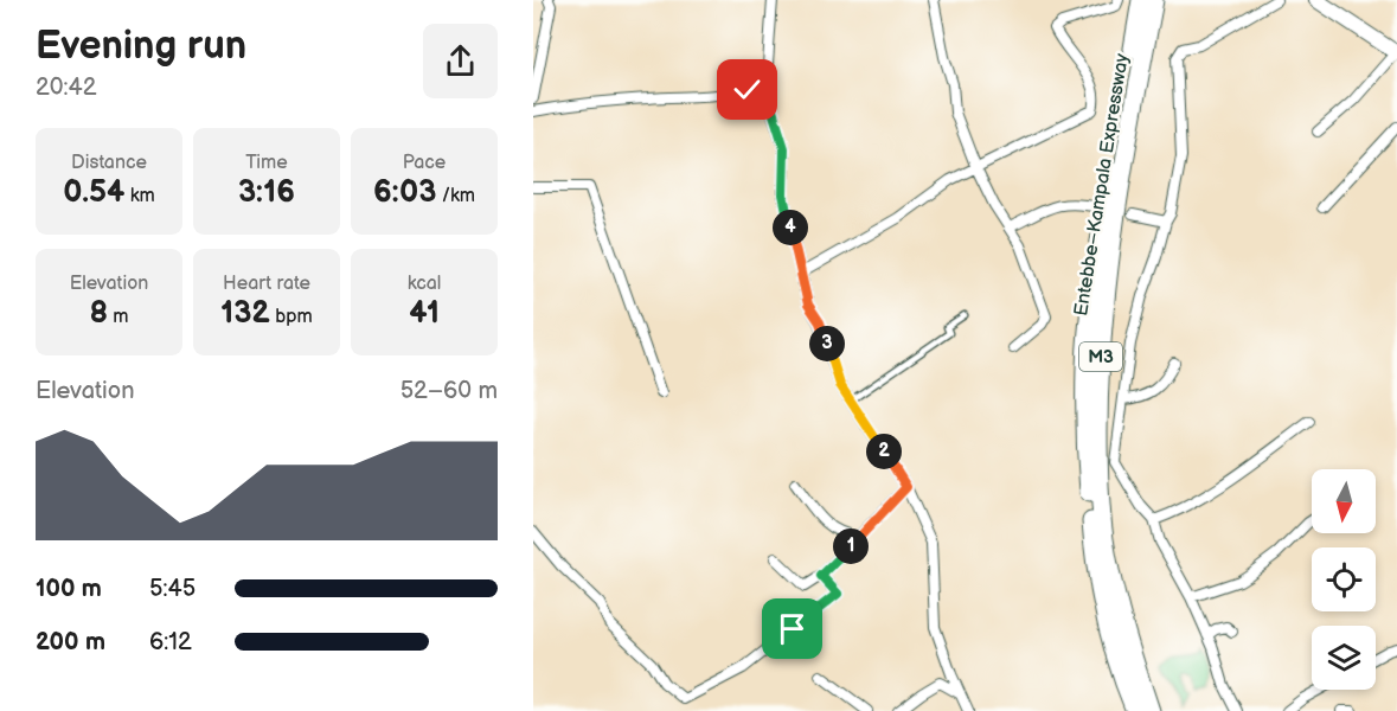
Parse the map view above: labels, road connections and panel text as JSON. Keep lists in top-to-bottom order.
{
  "streets": {
    "highway": ["Entebbe–Kampala Expressway", "M3"]
  },
  "north": "bottom",
  "page": {
    "heading": ["Evening run", "20:42"],
    "stats": [
      ["Distance", "0.54 km"],
      ["Time", "3:16"],
      ["Pace", "6:03 /km"],
      ["Elevation", "8 m"],
      ["Heart rate", "132 bpm"],
      ["kcal", "41"]
    ],
    "pins": [
      "4",
      "3",
      "2",
      "1"
    ],
    "chart": ["Elevation", "52–60 m"],
    "list": [
      {
        "name": "100 m",
        "note": "5:45"
      },
      {
        "name": "200 m",
        "note": "6:12"
      }
    ]
  }
}
